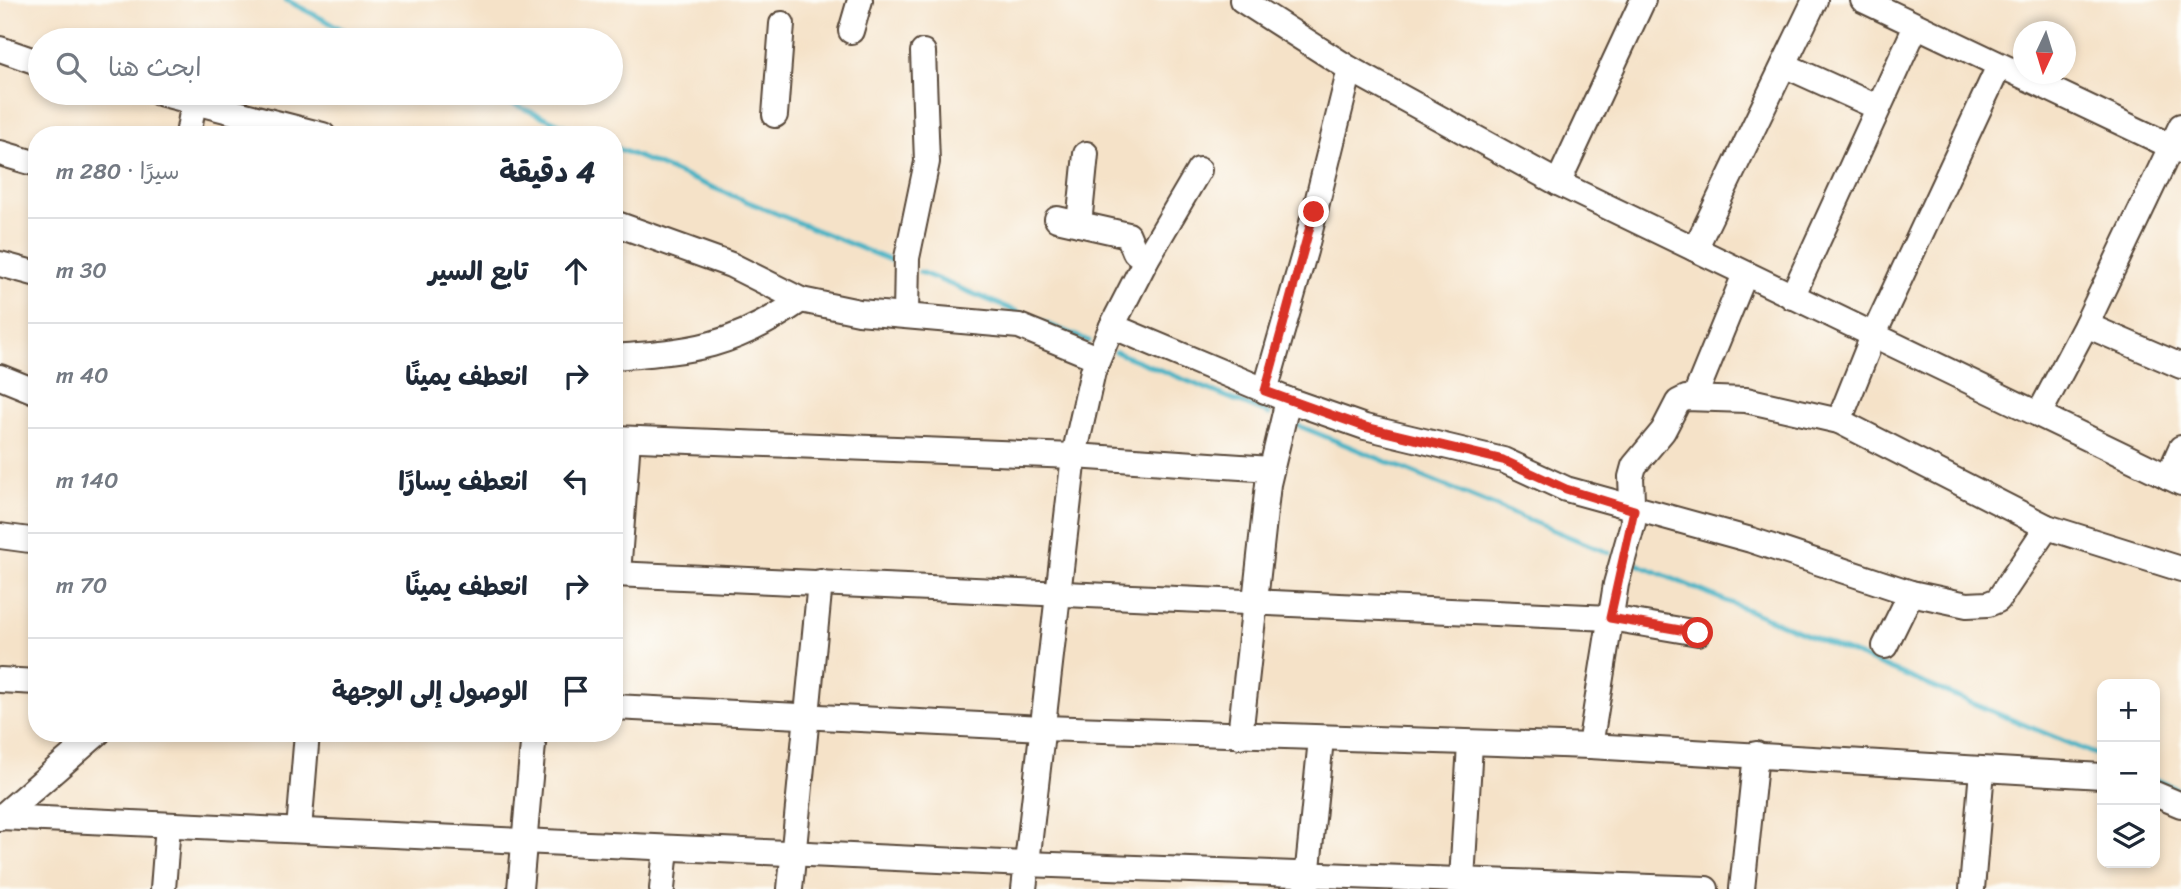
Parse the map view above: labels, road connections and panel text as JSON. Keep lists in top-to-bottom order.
{
  "north": "bottom",
  "page": {
    "search": "ابحث هنا",
    "heading": ["4 دقيقة", "سيرًا · 280 m"],
    "list": [
      ["تابع السير", "30 m"],
      ["انعطف يمينًا", "40 m"],
      ["انعطف يسارًا", "140 m"],
      ["انعطف يمينًا", "70 m"],
      "الوصول إلى الوجهة"
    ],
    "map_buttons": ["+", "−"]
  }
}
